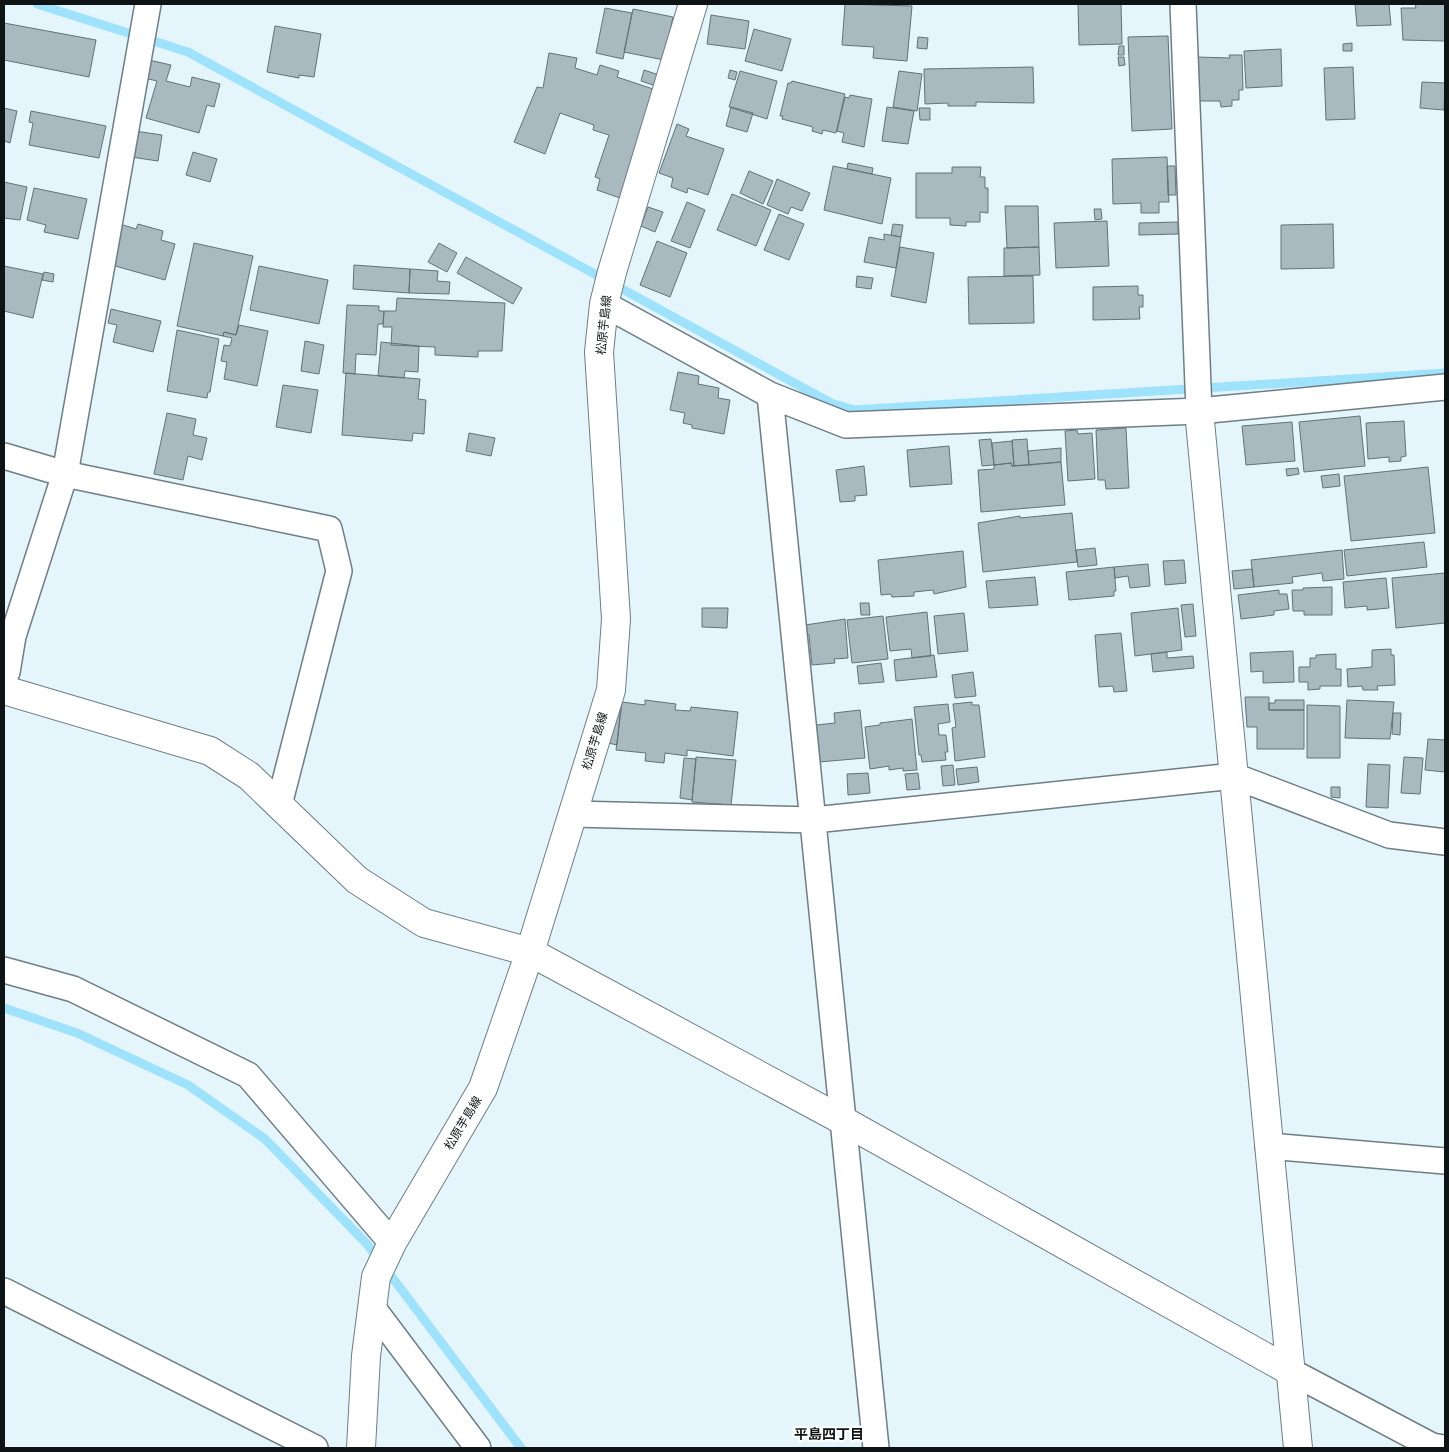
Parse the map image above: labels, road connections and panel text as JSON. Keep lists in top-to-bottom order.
{
  "streets": {
    "street": ["松原芋島線"]
  },
  "districts": ["平島四丁目"]
}
